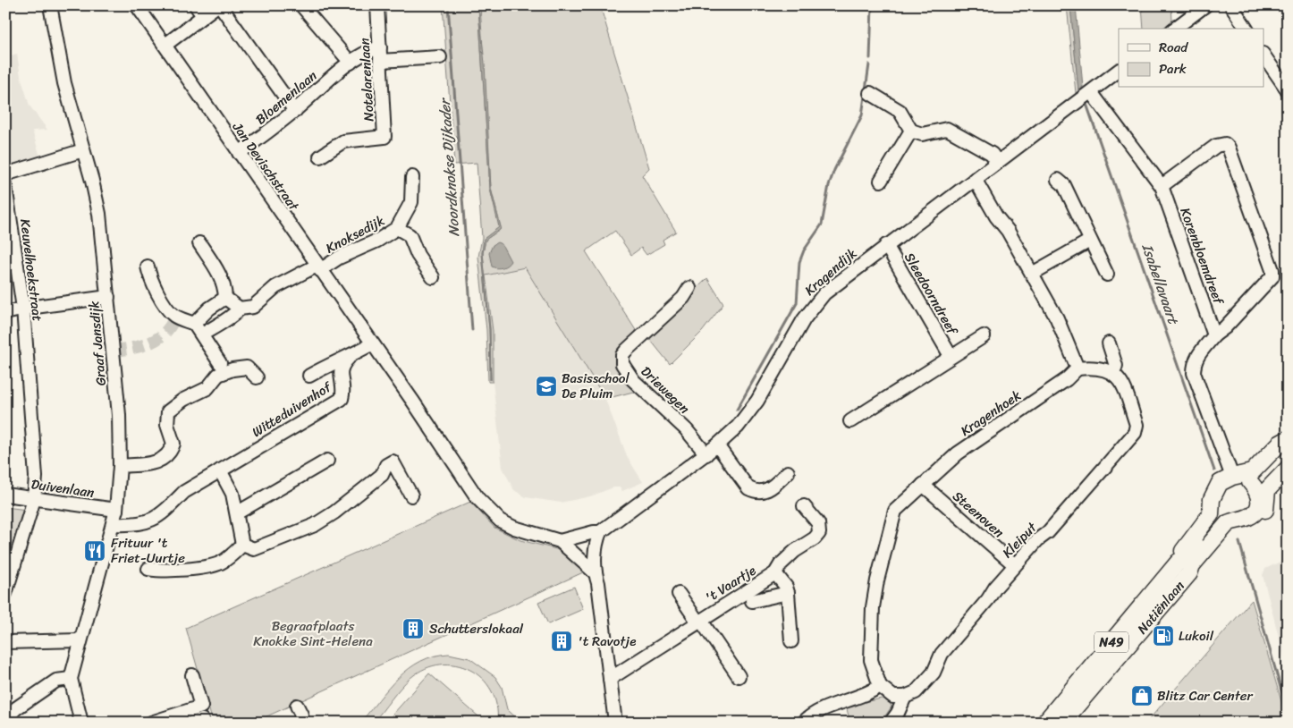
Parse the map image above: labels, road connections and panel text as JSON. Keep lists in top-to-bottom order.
{
  "streets": {
    "main road": ["Natiënlaan", "N49"],
    "street": [
      "Notelarenlaan",
      "Bloemenlaan",
      "Jan Devischstraat",
      "Knoksedijk",
      "Korenbloemdreef",
      "Keuvelhoekstraat",
      "Kragendijk",
      "Sleedoorndreef",
      "Graaf Jansdijk",
      "Driewegen",
      "Witteduivenhof",
      "Kragenhoek",
      "Duivenlaan",
      "Steenoven",
      "Kleiput",
      "'t Vaartje"
    ]
  },
  "crossings": [
    ["Notelarenlaan", "Bloemenlaan"],
    ["Bloemenlaan", "Jan Devischstraat"],
    ["Jan Devischstraat", "Knoksedijk"],
    ["Jan Devischstraat", "Kragendijk"],
    ["Korenbloemdreef", "Kragendijk"],
    ["Korenbloemdreef", "Natiënlaan"],
    ["Keuvelhoekstraat", "Duivenlaan"],
    ["Kragendijk", "Sleedoorndreef"],
    ["Kragendijk", "Driewegen"],
    ["Graaf Jansdijk", "Witteduivenhof"],
    ["Graaf Jansdijk", "Duivenlaan"],
    ["Kragenhoek", "Steenoven"],
    ["Steenoven", "Kleiput"]
  ],
  "water": ["Noordknokse Dijkader", "Isabellavaart"],
  "parks": ["Begraafplaats Knokke Sint-Helena"],
  "places": {
    "school or university": ["Basisschool De Pluim"],
    "restaurant": ["Frituur 't Friet-Uurtje"],
    "building": ["Schutterslokaal", "'t Ravotje"],
    "fuel station": ["Lukoil"],
    "shop": ["Blitz Car Center"]
  },
  "legend": ["Road", "Park"]
}
